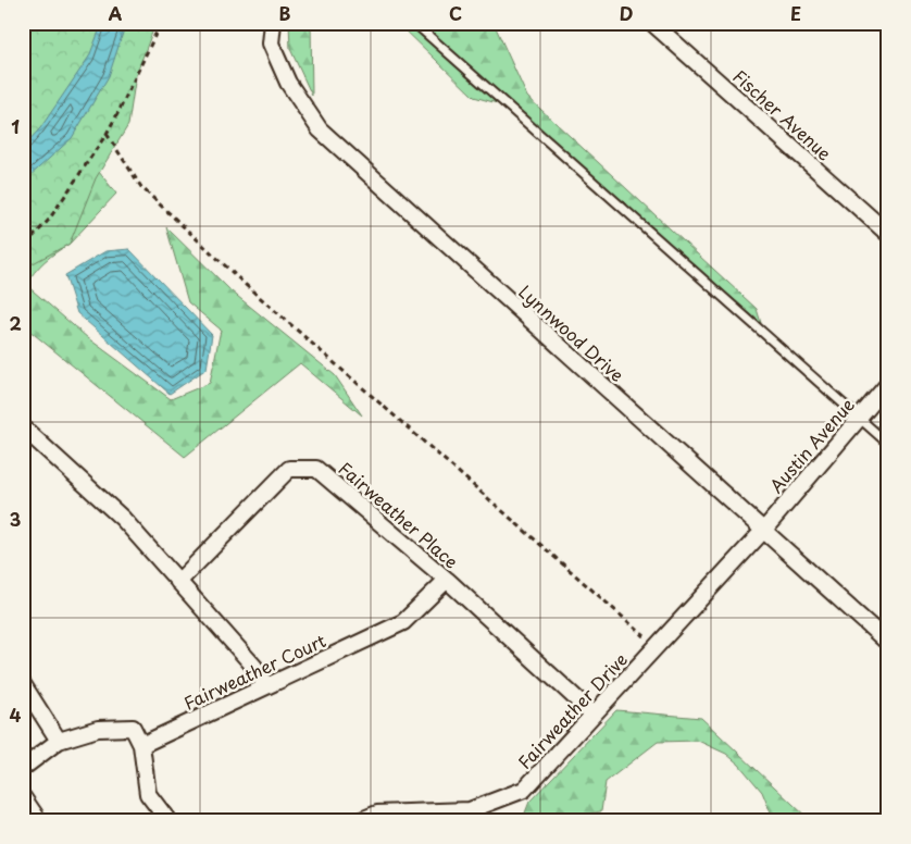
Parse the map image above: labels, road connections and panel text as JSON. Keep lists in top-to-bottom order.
{
  "streets": {
    "street": [
      "Fischer Avenue",
      "Lynnwood Drive",
      "Austin Avenue",
      "Fairweather Place",
      "Fairweather Court",
      "Fairweather Drive"
    ]
  },
  "crossings": [
    ["Lynnwood Drive", "Austin Avenue"],
    ["Lynnwood Drive", "Fairweather Drive"],
    ["Austin Avenue", "Fairweather Drive"],
    ["Fairweather Place", "Fairweather Court"],
    ["Fairweather Place", "Fairweather Drive"]
  ],
  "grid": {
    "columns": [
      "A",
      "B",
      "C",
      "D",
      "E"
    ],
    "rows": [
      "1",
      "2",
      "3",
      "4"
    ]
  }
}
